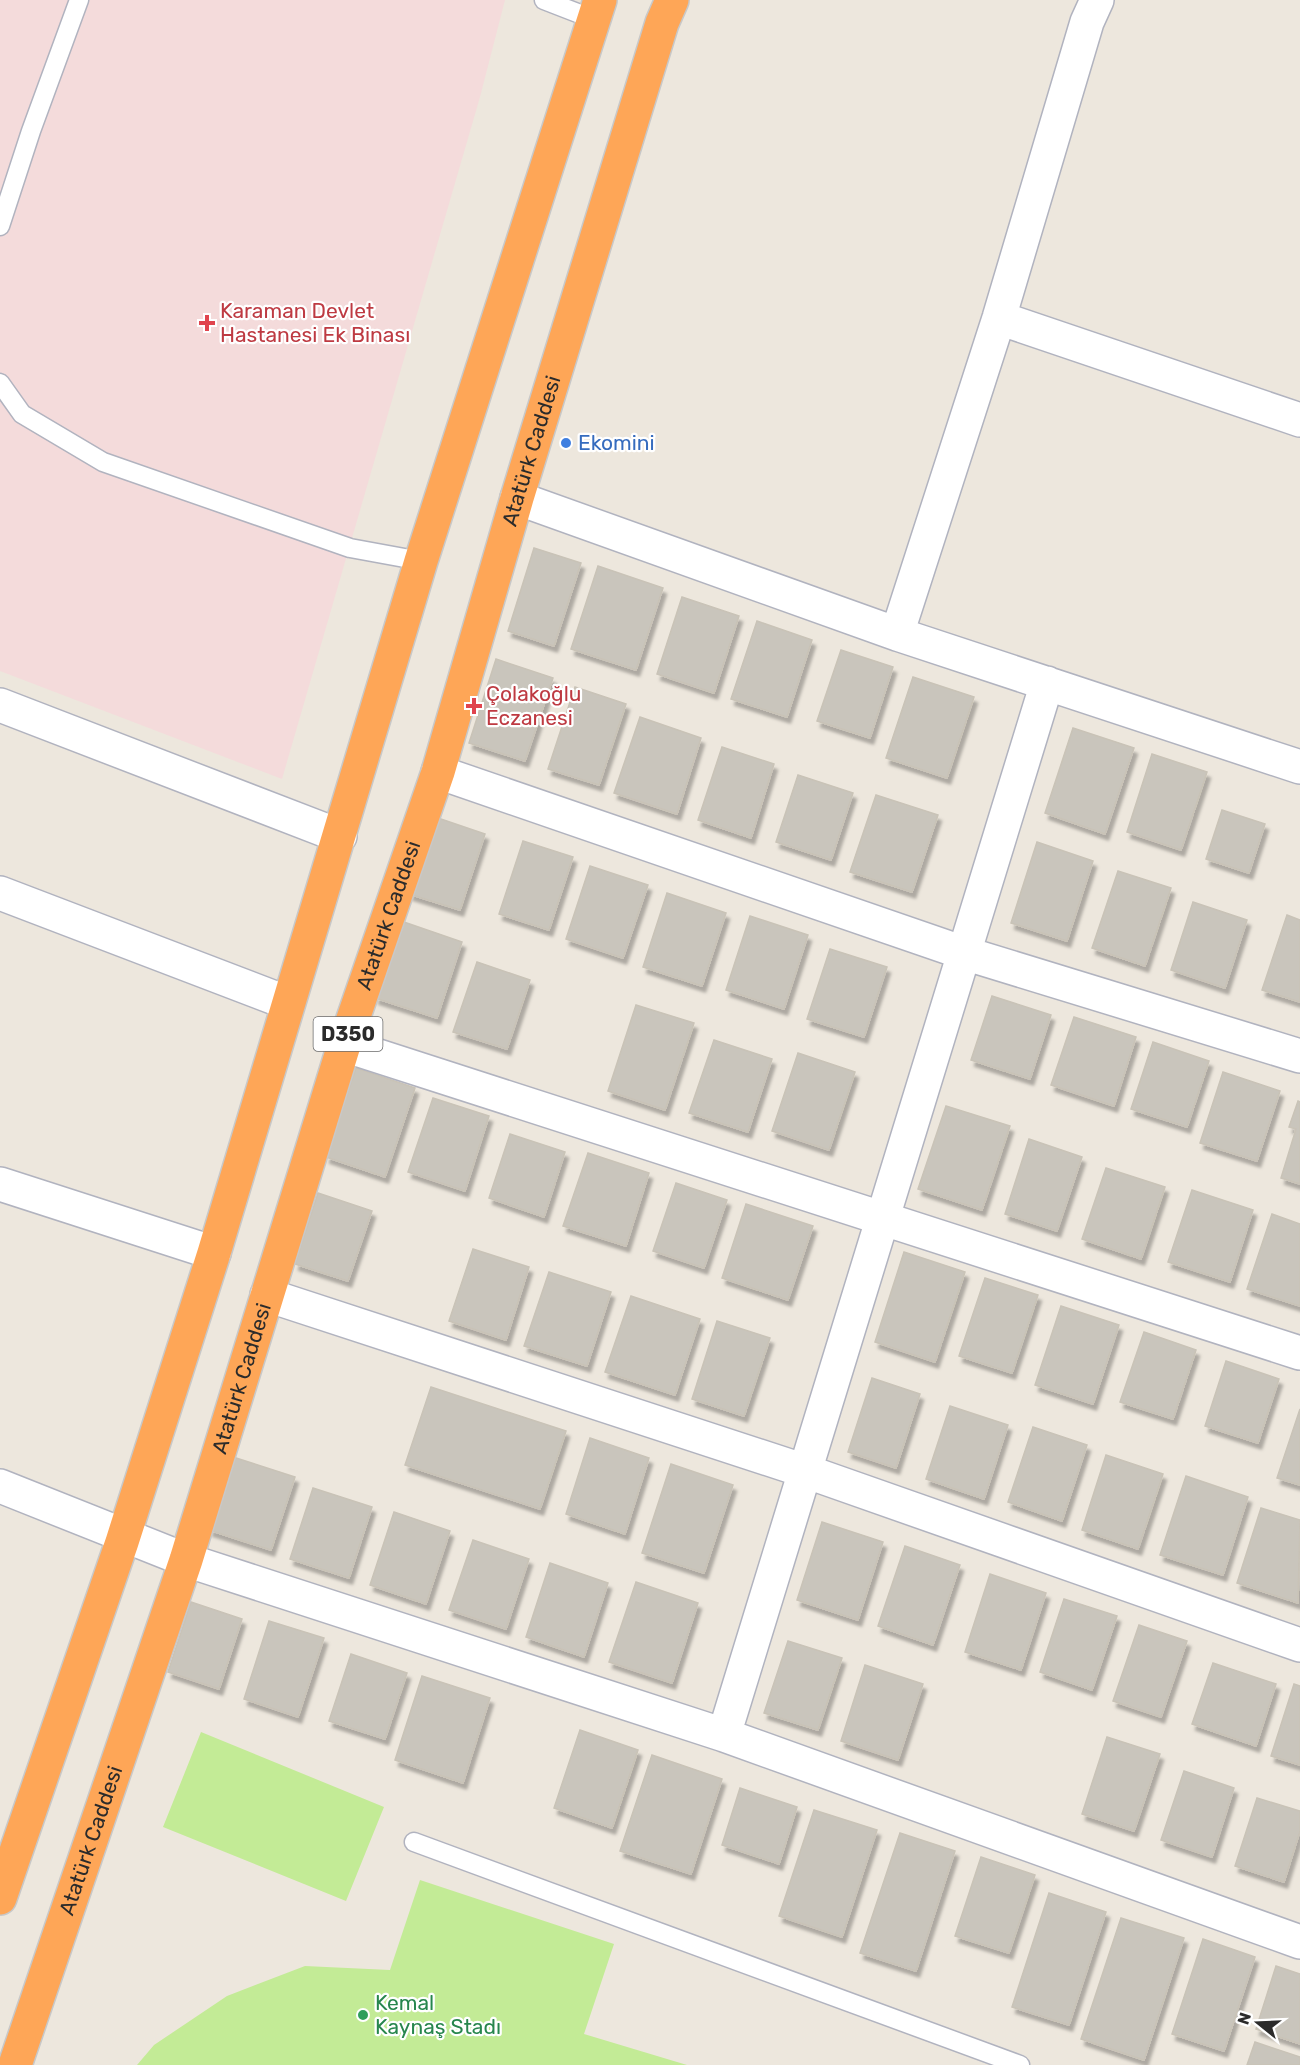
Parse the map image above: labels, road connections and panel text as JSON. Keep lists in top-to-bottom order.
{
  "streets": {
    "highway": ["Atatürk Caddesi", "D350"]
  },
  "places": {
    "health": ["Karaman Devlet Hastanesi Ek Binası", "Çolakoğlu Eczanesi"],
    "other": ["Ekomini", "Kemal Kaynaş Stadı"]
  },
  "north": "left"
}
